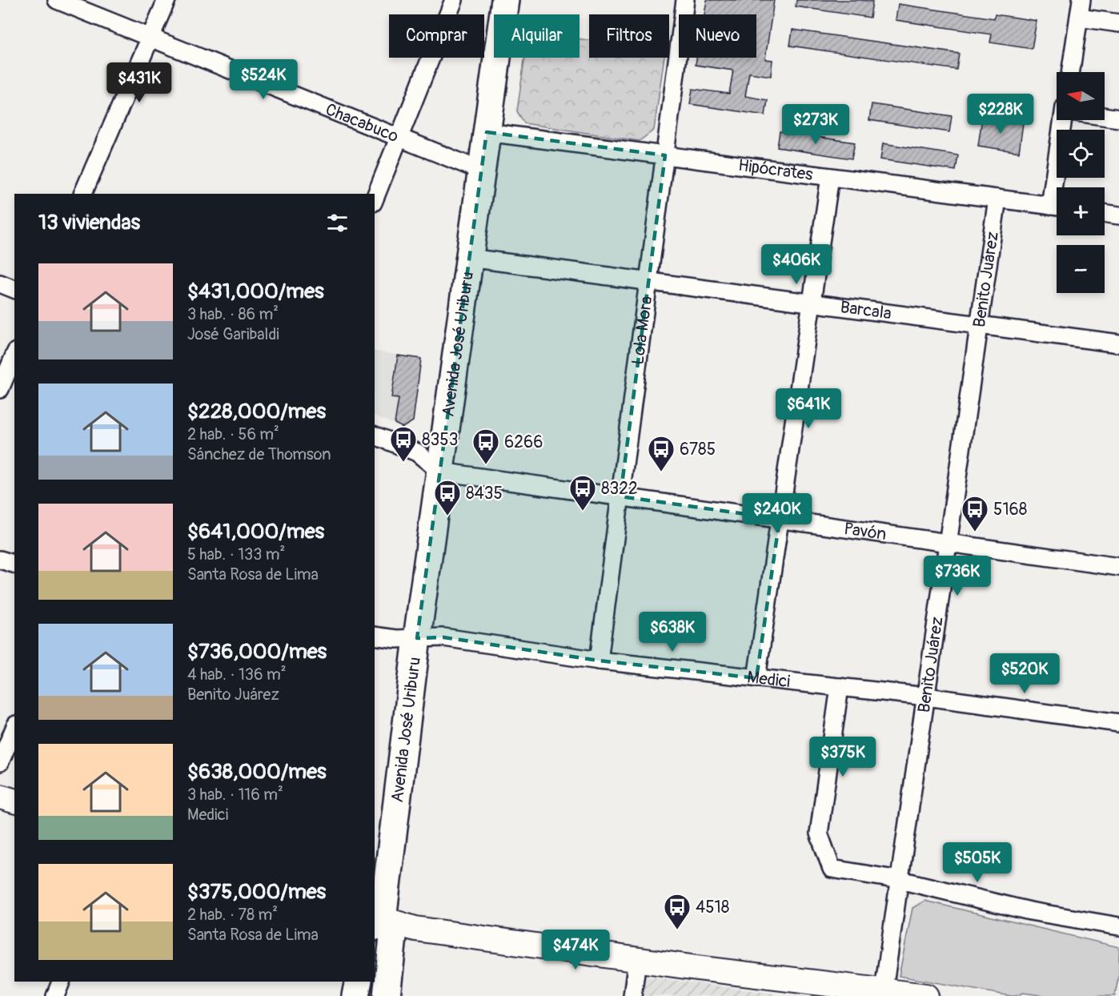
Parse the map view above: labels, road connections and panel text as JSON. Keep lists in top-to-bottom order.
{
  "streets": {
    "main road": ["Avenida José Uriburu"],
    "street": [
      "Chacabuco",
      "Hipócrates",
      "Benito Juárez",
      "Barcala",
      "Lola Mora",
      "Pavón",
      "Medici"
    ]
  },
  "crossings": [
    ["Chacabuco", "Avenida José Uriburu"],
    ["Hipócrates", "Benito Juárez"],
    ["Hipócrates", "Lola Mora"],
    ["Hipócrates", "Avenida José Uriburu"],
    ["Benito Juárez", "Barcala"],
    ["Benito Juárez", "Pavón"],
    ["Benito Juárez", "Medici"],
    ["Barcala", "Lola Mora"],
    ["Barcala", "Avenida José Uriburu"],
    ["Lola Mora", "Pavón"],
    ["Lola Mora", "Medici"],
    ["Avenida José Uriburu", "Pavón"],
    ["Avenida José Uriburu", "Medici"]
  ],
  "places": {
    "bus stop": [
      "8353",
      "6266",
      "6785",
      "8322",
      "8435",
      "5168",
      "4518"
    ]
  },
  "north": "left",
  "page": {
    "chip": [
      "Comprar",
      "Alquilar",
      "Filtros",
      "Nuevo"
    ],
    "price": [
      "$524K",
      "$431K",
      "$228K",
      "$273K",
      "$406K",
      "$641K",
      "$240K",
      "$736K",
      "$638K",
      "$520K",
      "$375K",
      "$505K",
      "$474K"
    ],
    "map_buttons": ["+", "−"],
    "heading": "13 viviendas",
    "list": [
      {
        "name": "$431,000/mes",
        "note": "3 hab. · 86 m² · José Garibaldi"
      },
      {
        "name": "$228,000/mes",
        "note": "2 hab. · 56 m² · Sánchez de Thomson"
      },
      {
        "name": "$641,000/mes",
        "note": "5 hab. · 133 m² · Santa Rosa de Lima"
      },
      {
        "name": "$736,000/mes",
        "note": "4 hab. · 136 m² · Benito Juárez"
      },
      {
        "name": "$638,000/mes",
        "note": "3 hab. · 116 m² · Medici"
      },
      {
        "name": "$375,000/mes",
        "note": "2 hab. · 78 m² · Santa Rosa de Lima"
      }
    ]
  }
}
